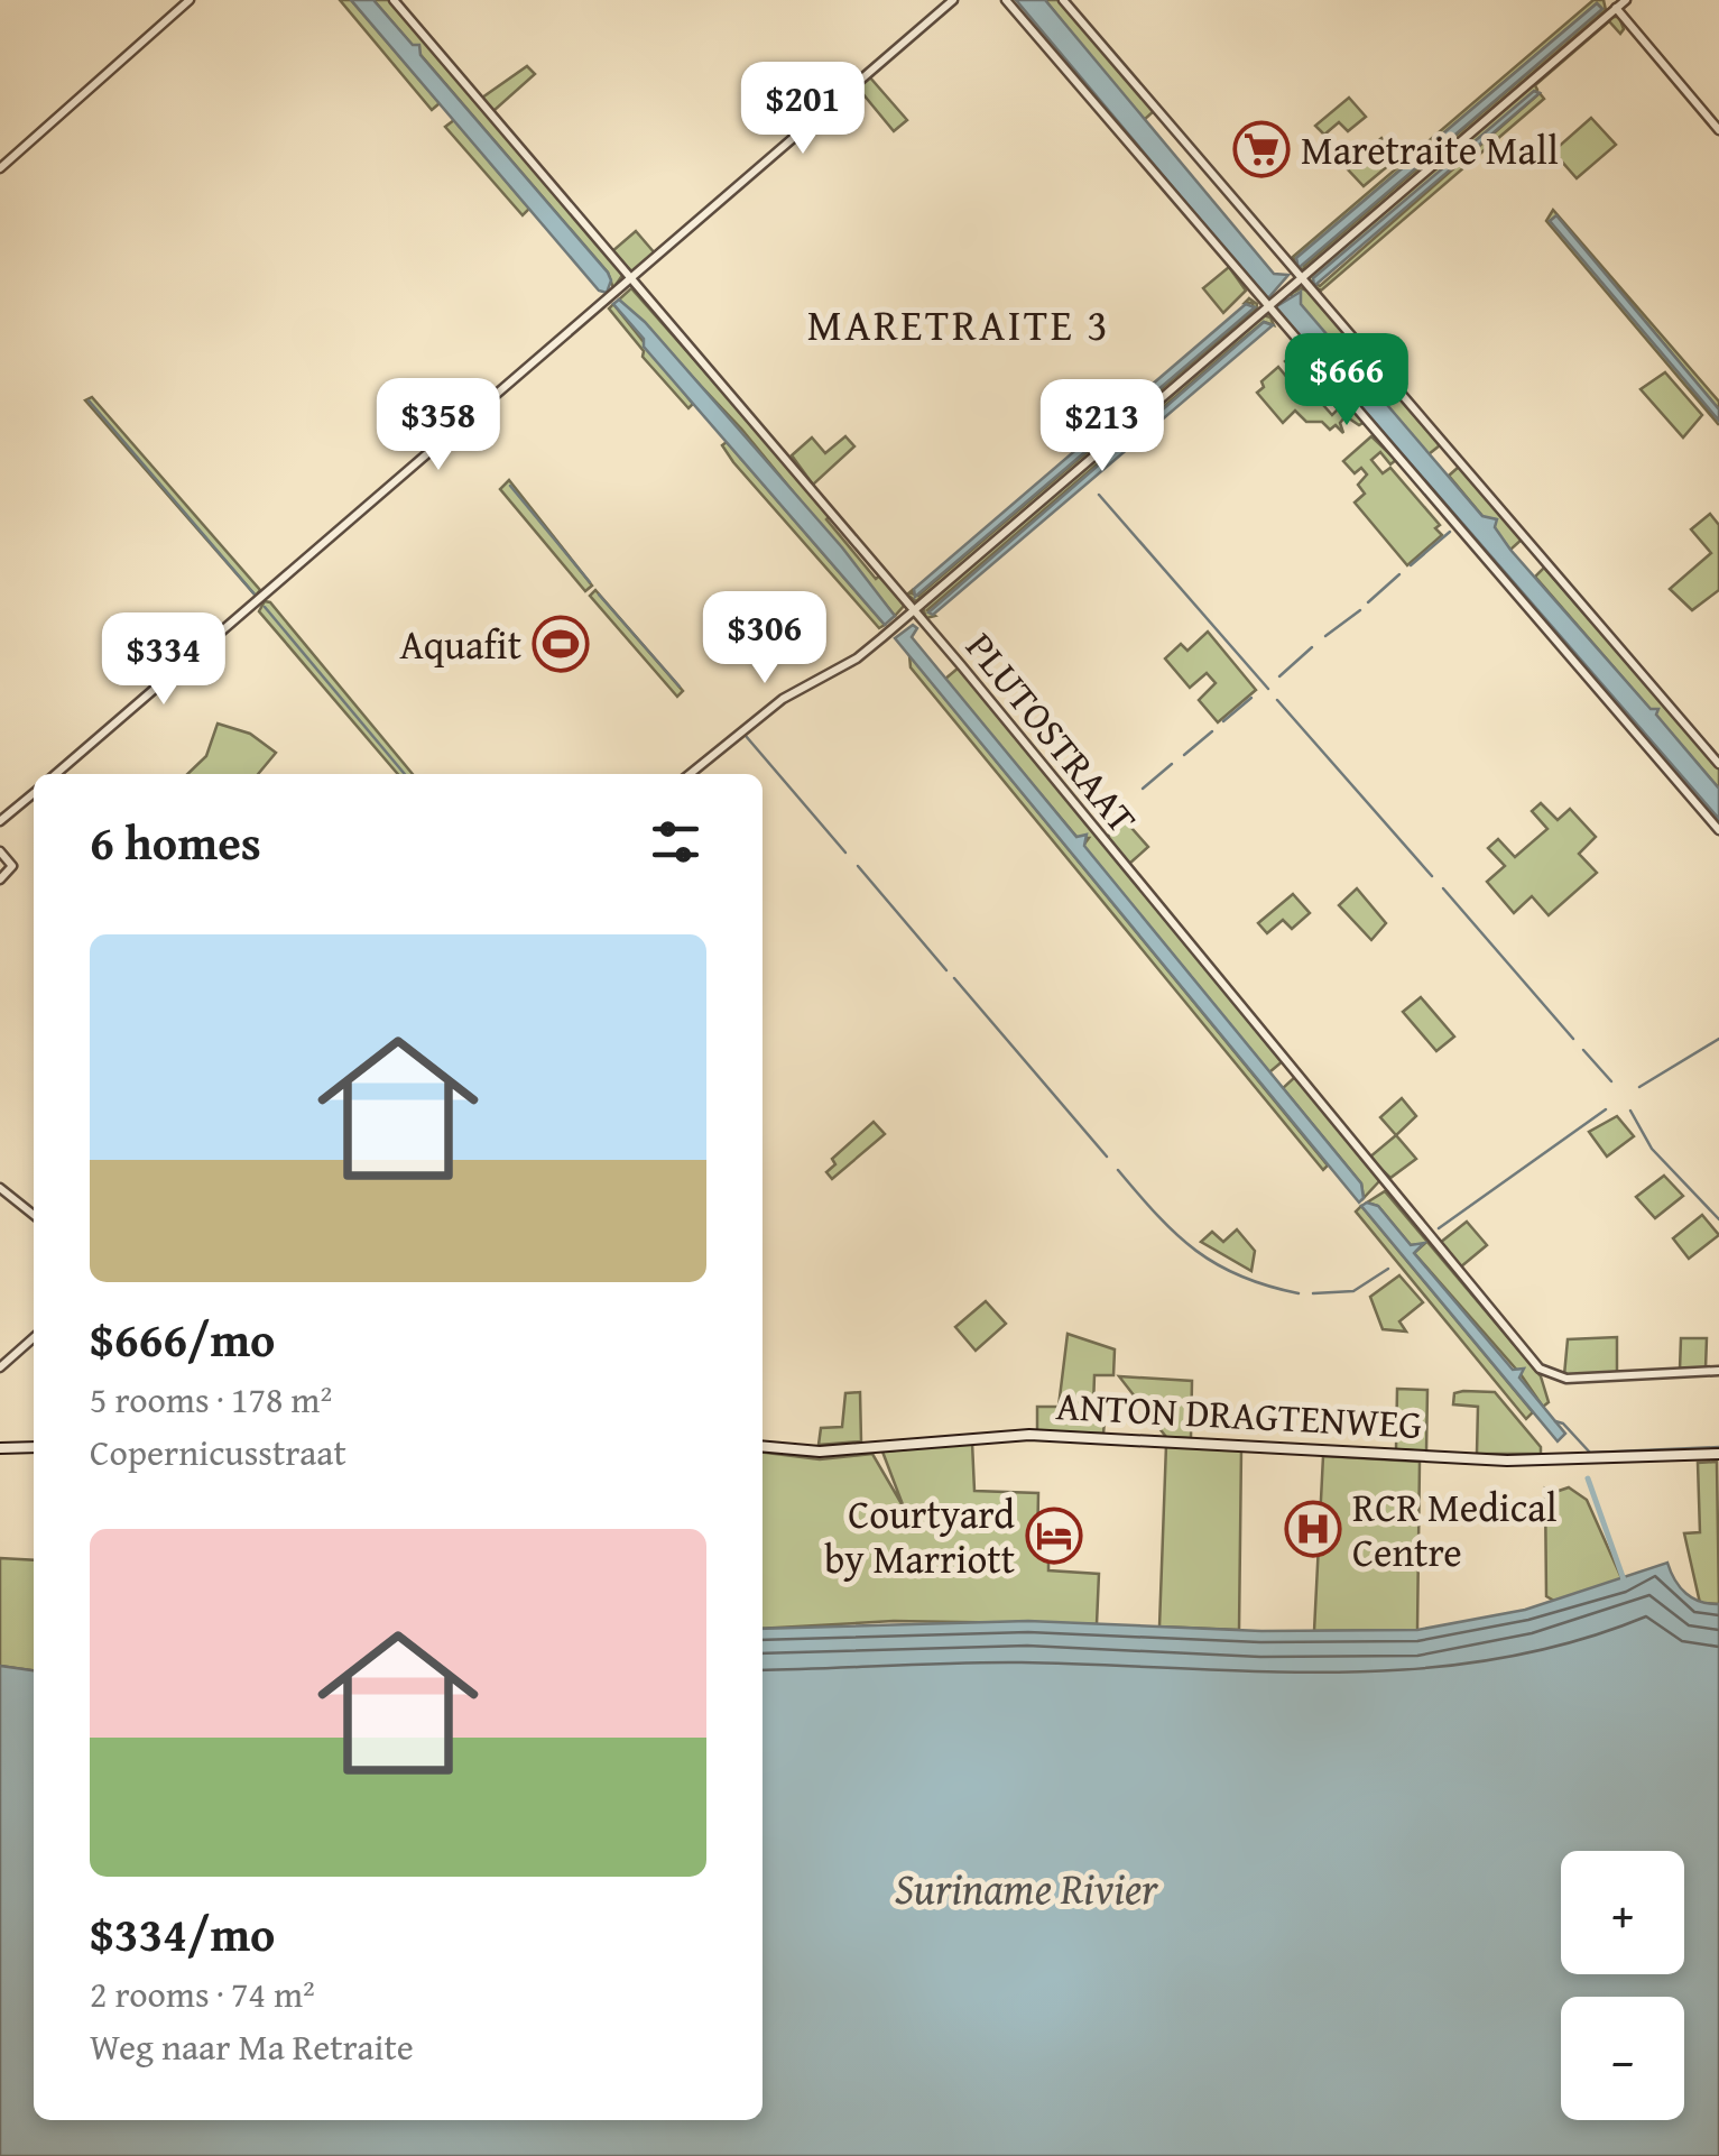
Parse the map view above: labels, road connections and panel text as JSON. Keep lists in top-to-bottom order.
{
  "streets": {
    "main road": ["ANTON DRAGTENWEG"],
    "street": ["PLUTOSTRAAT"]
  },
  "districts": ["MARETRAITE 3"],
  "water": ["Suriname Rivier"],
  "places": {
    "supermarket": ["Maretraite Mall"],
    "sports": ["Aquafit"],
    "hospital": ["RCR Medical Centre"],
    "hotel": ["Courtyard by Marriott"]
  },
  "page": {
    "price": [
      "$201",
      "$666",
      "$358",
      "$213",
      "$306",
      "$334"
    ],
    "heading": "6 homes",
    "list": [
      {
        "name": "$666/mo",
        "note": "5 rooms · 178 m² · Copernicusstraat"
      },
      {
        "name": "$334/mo",
        "note": "2 rooms · 74 m² · Weg naar Ma Retraite"
      }
    ],
    "map_buttons": ["+", "−"]
  }
}
